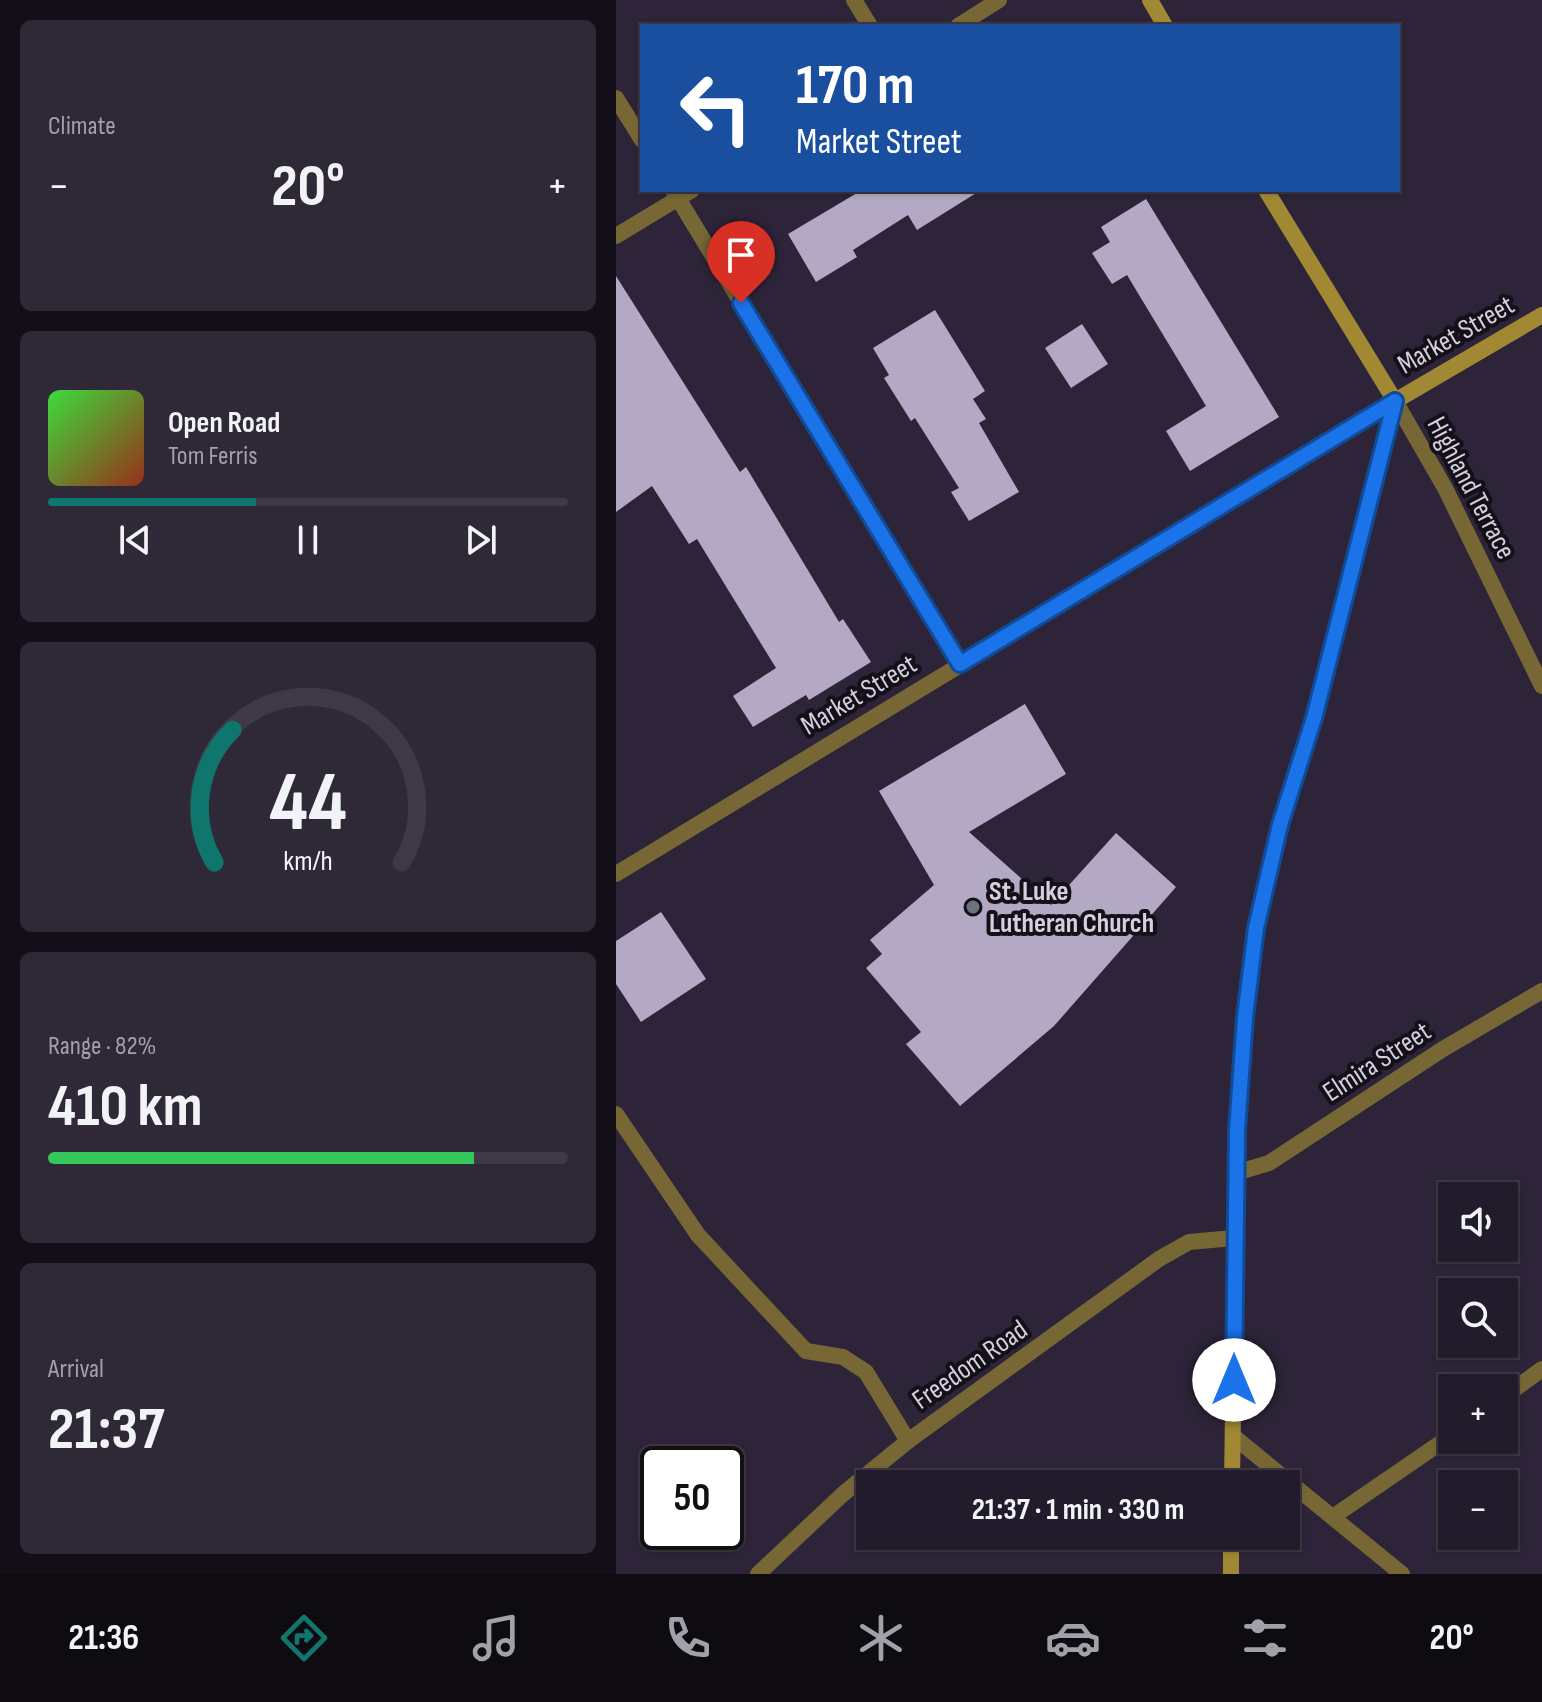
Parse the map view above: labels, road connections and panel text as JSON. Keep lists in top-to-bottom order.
{
  "streets": {
    "main road": ["Market Street"],
    "street": ["Highland Terrace", "Elmira Street", "Freedom Road"]
  },
  "crossings": [
    ["Market Street", "Highland Terrace"]
  ],
  "places": ["St. Luke Lutheran Church"],
  "page": {
    "tile": [
      "Climate",
      ["Range · 82%", "410 km"],
      ["Arrival", "21:37"]
    ],
    "turn": ["170 m", "Market Street"],
    "heat": ["−", "20°", "+"],
    "song": ["Open Road", "Tom Ferris"],
    "map_buttons": ["+", "−"],
    "limit": "50",
    "trip": "21:37 · 1 min · 330 m",
    "tabs": ["21:36", "20°"],
    "gauge": ["44", "km/h"]
  }
}
